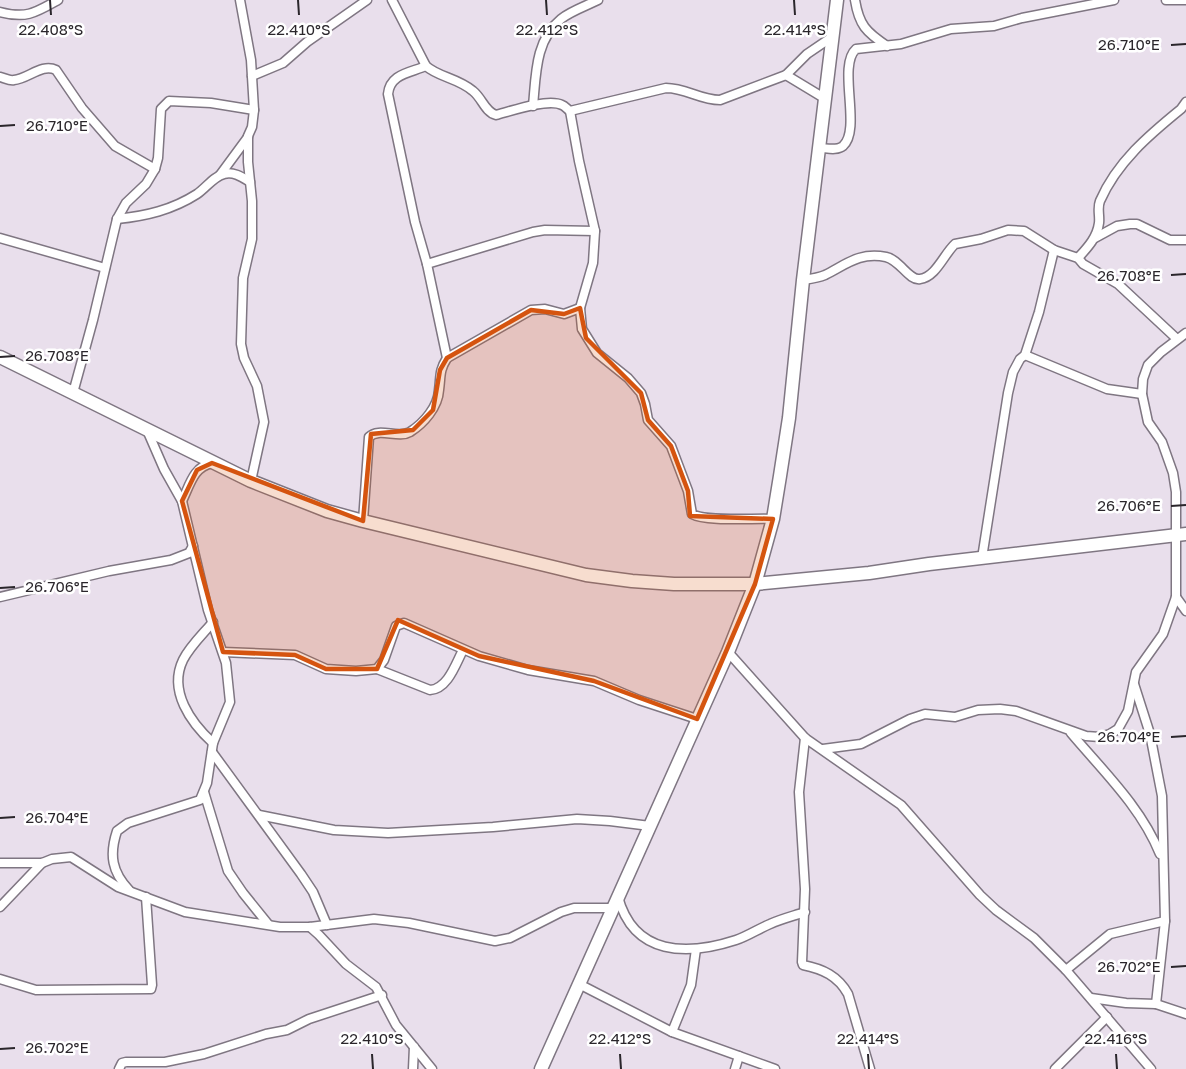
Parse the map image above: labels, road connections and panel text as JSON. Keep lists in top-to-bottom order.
{
  "coordinates": [
    "22.408°S",
    "22.410°S",
    "22.412°S",
    "22.414°S",
    "26.710°E",
    "26.708°E",
    "26.706°E",
    "26.704°E",
    "26.702°E",
    "22.416°S"
  ]
}
